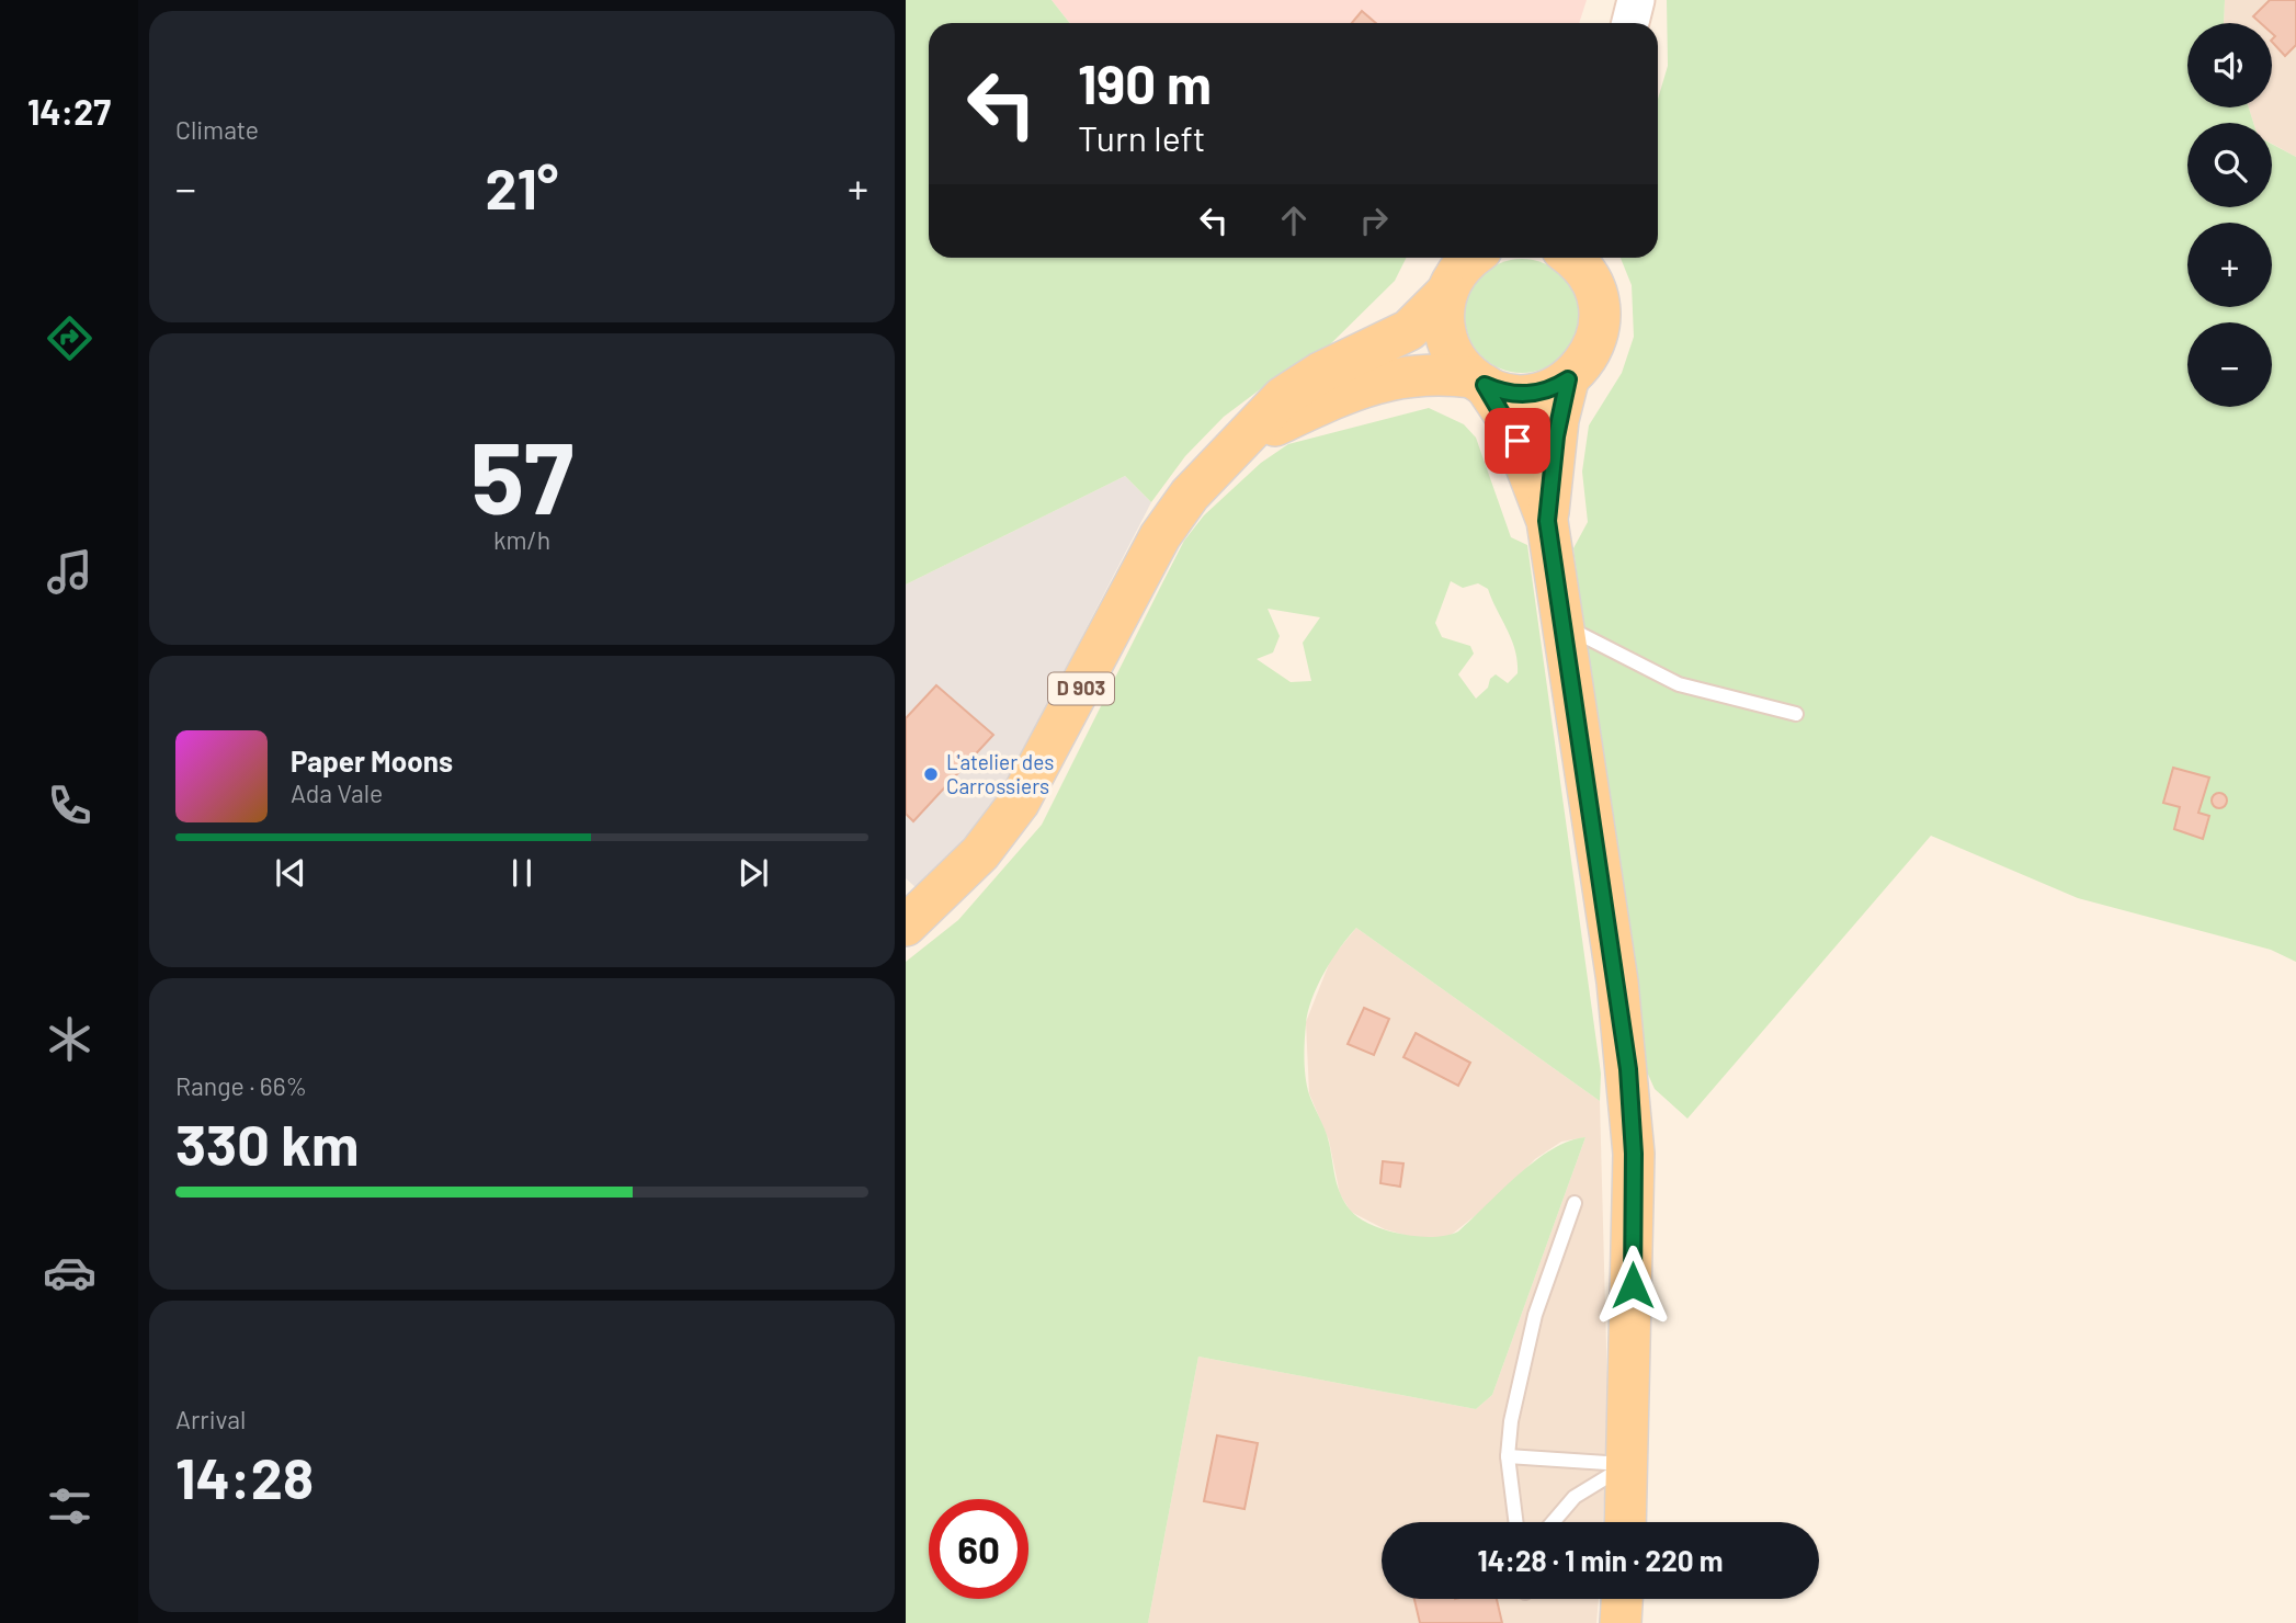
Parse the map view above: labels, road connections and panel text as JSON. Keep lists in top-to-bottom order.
{
  "streets": {
    "main road": ["D 903"]
  },
  "places": ["L'atelier des Carrossiers"],
  "page": {
    "tabs": "14:27",
    "tile": [
      "Climate",
      ["57", "km/h"],
      ["Range · 66%", "330 km"],
      ["Arrival", "14:28"]
    ],
    "map_buttons": ["+", "−"],
    "turn": ["190 m", "Turn left"],
    "heat": ["−", "21°", "+"],
    "song": ["Paper Moons", "Ada Vale"],
    "limit": "60",
    "trip": "14:28 · 1 min · 220 m"
  }
}
